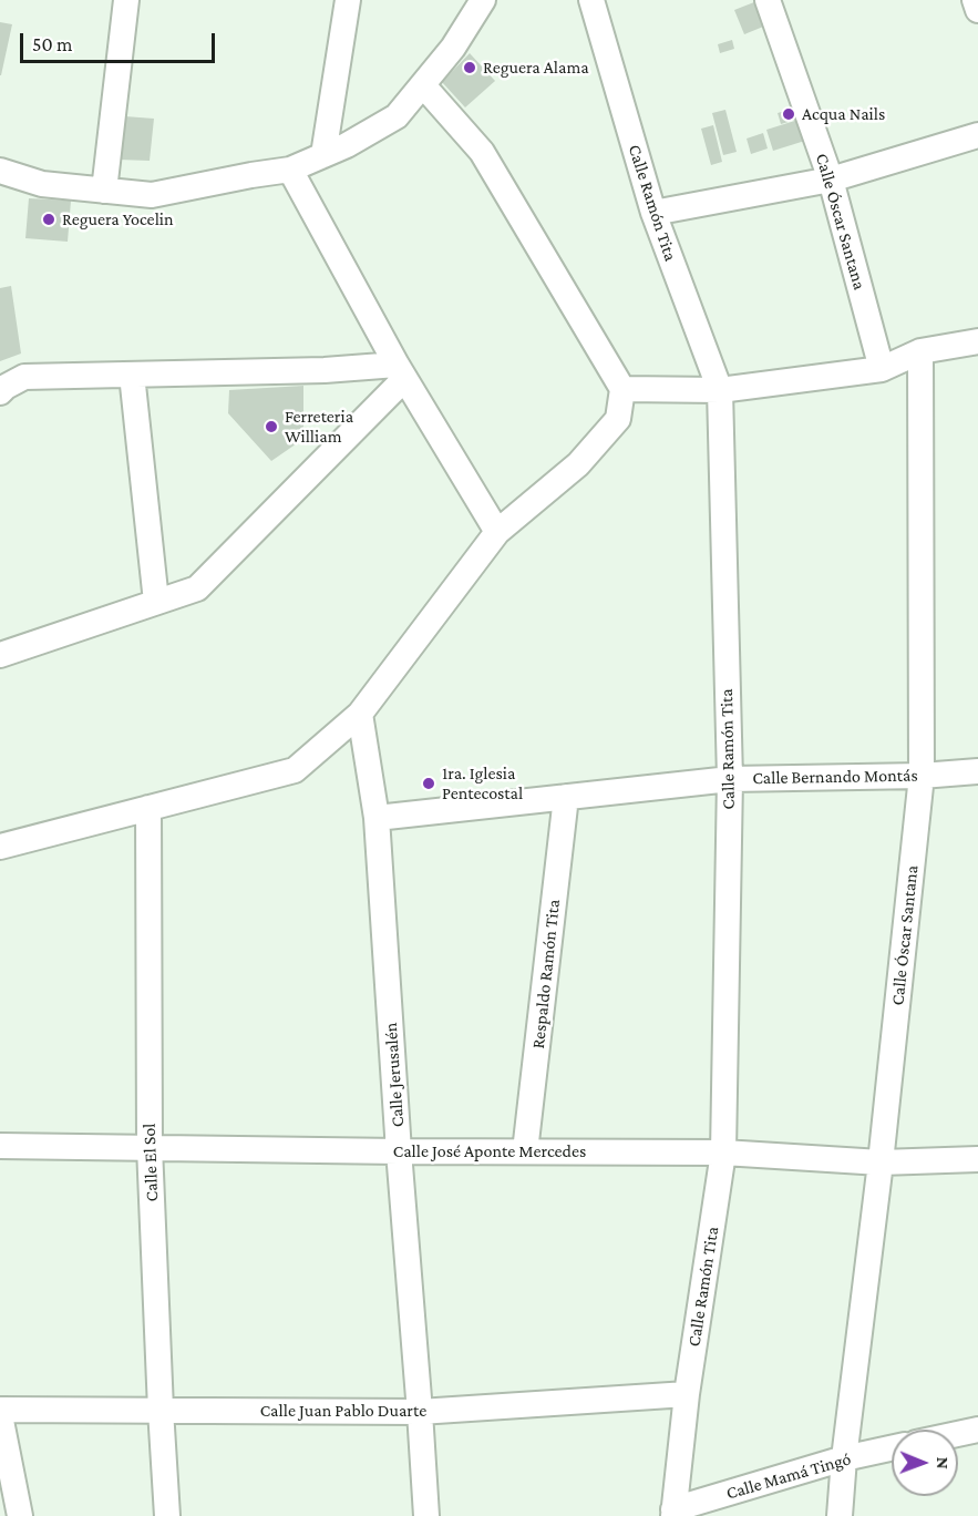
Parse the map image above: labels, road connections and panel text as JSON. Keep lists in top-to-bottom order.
{
  "streets": {
    "street": [
      "Calle Ramón Tita",
      "Calle Óscar Santana",
      "Calle Bernando Montás",
      "Respaldo Ramón Tita",
      "Calle Jerusalén",
      "Calle José Aponte Mercedes",
      "Calle El Sol",
      "Calle Juan Pablo Duarte",
      "Calle Mamá Tingó"
    ]
  },
  "crossings": [
    ["Calle Ramón Tita", "Calle Bernando Montás"],
    ["Calle Ramón Tita", "Calle José Aponte Mercedes"],
    ["Calle Ramón Tita", "Calle Juan Pablo Duarte"],
    ["Calle Ramón Tita", "Calle Mamá Tingó"],
    ["Calle Óscar Santana", "Calle Bernando Montás"],
    ["Calle Óscar Santana", "Calle José Aponte Mercedes"],
    ["Calle Óscar Santana", "Calle Mamá Tingó"],
    ["Calle Bernando Montás", "Respaldo Ramón Tita"],
    ["Calle Bernando Montás", "Calle Jerusalén"],
    ["Respaldo Ramón Tita", "Calle José Aponte Mercedes"],
    ["Calle Jerusalén", "Calle José Aponte Mercedes"],
    ["Calle Jerusalén", "Calle Juan Pablo Duarte"],
    ["Calle José Aponte Mercedes", "Calle El Sol"],
    ["Calle El Sol", "Calle Juan Pablo Duarte"]
  ],
  "places": [
    "Reguera Alama",
    "Acqua Nails",
    "Reguera Yocelin",
    "Ferreteria William",
    "1ra. Iglesia Pentecostal"
  ],
  "scale_bar": "50 m",
  "north": "right"
}
